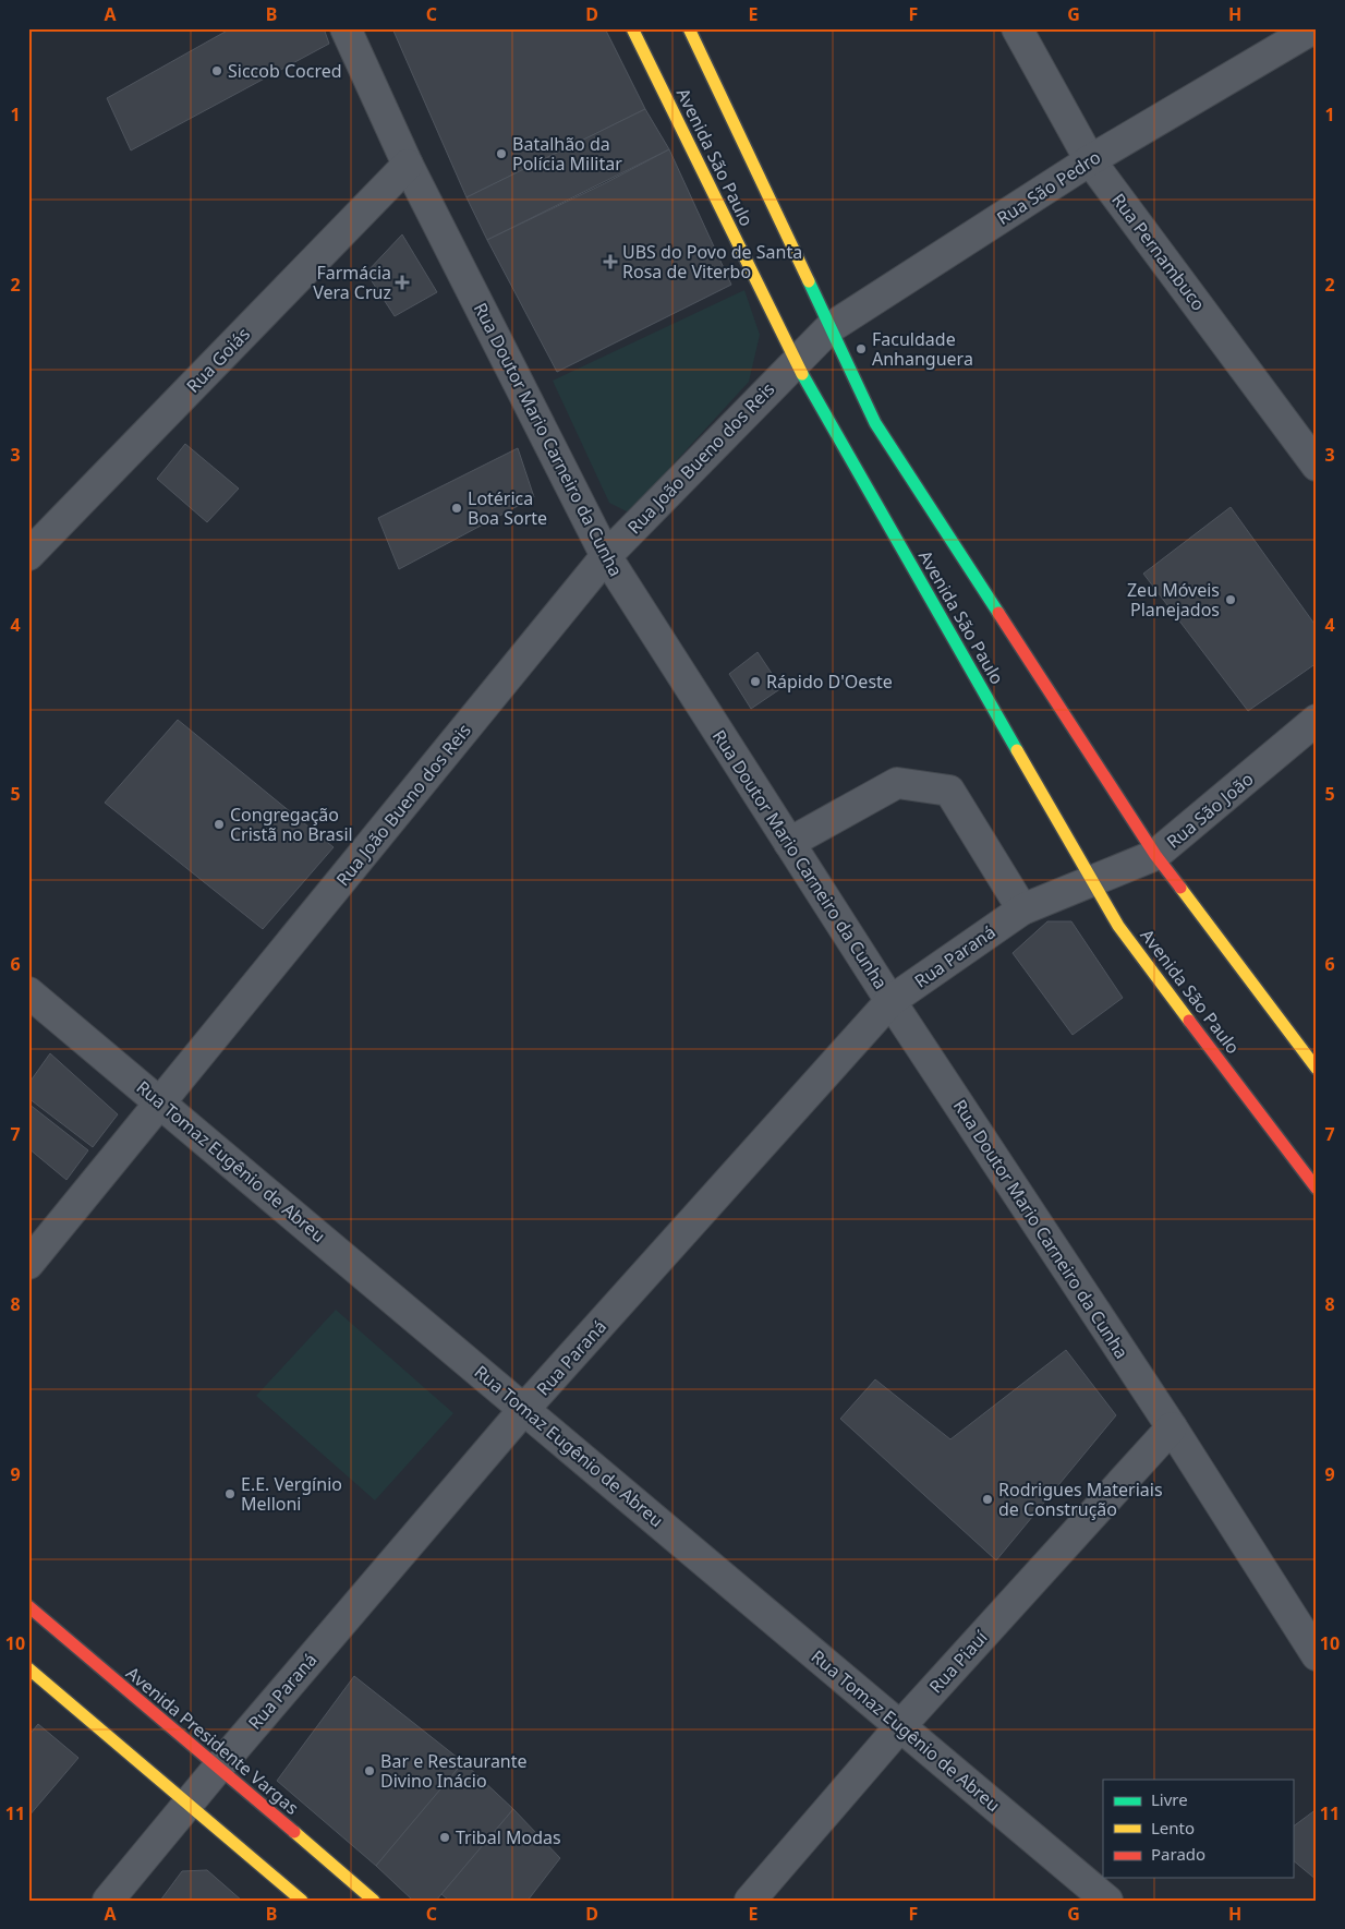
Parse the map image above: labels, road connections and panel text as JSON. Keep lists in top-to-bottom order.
{
  "streets": {
    "main road": ["Avenida São Paulo", "Avenida Presidente Vargas"],
    "street": [
      "Rua São Pedro",
      "Rua Pernambuco",
      "Rua Goiás",
      "Rua Doutor Mario Carneiro da Cunha",
      "Rua João Bueno dos Reis",
      "Rua São João",
      "Rua Paraná",
      "Rua Tomaz Eugênio de Abreu",
      "Rua Piauí"
    ]
  },
  "crossings": [
    ["Avenida São Paulo", "Rua São Pedro"],
    ["Avenida São Paulo", "Rua João Bueno dos Reis"],
    ["Avenida São Paulo", "Rua São João"],
    ["Avenida São Paulo", "Rua Paraná"],
    ["Rua São Pedro", "Rua Pernambuco"],
    ["Rua São Pedro", "Rua João Bueno dos Reis"],
    ["Rua Goiás", "Rua Doutor Mario Carneiro da Cunha"],
    ["Rua Doutor Mario Carneiro da Cunha", "Rua João Bueno dos Reis"],
    ["Rua Doutor Mario Carneiro da Cunha", "Rua Paraná"],
    ["Rua Doutor Mario Carneiro da Cunha", "Rua Piauí"],
    ["Rua João Bueno dos Reis", "Rua Tomaz Eugênio de Abreu"],
    ["Rua São João", "Rua Paraná"],
    ["Rua Paraná", "Rua Tomaz Eugênio de Abreu"],
    ["Rua Paraná", "Avenida Presidente Vargas"],
    ["Rua Tomaz Eugênio de Abreu", "Rua Piauí"]
  ],
  "places": {
    "other": [
      "Siccob Cocred",
      "Batalhão da Polícia Militar",
      "Faculdade Anhanguera",
      "Lotérica Boa Sorte",
      "Zeu Móveis Planejados",
      "Rápido D'Oeste",
      "Congregação Cristã no Brasil",
      "E.E. Vergínio Melloni",
      "Rodrigues Materiais de Construção",
      "Bar e Restaurante Divino Inácio",
      "Tribal Modas"
    ],
    "health": ["UBS do Povo de Santa Rosa de Viterbo", "Farmácia Vera Cruz"]
  },
  "legend": ["Livre", "Lento", "Parado"],
  "grid": {
    "columns": [
      "A",
      "B",
      "C",
      "D",
      "E",
      "F",
      "G",
      "H"
    ],
    "rows": [
      "1",
      "2",
      "3",
      "4",
      "5",
      "6",
      "7",
      "8",
      "9",
      "10",
      "11"
    ]
  }
}
